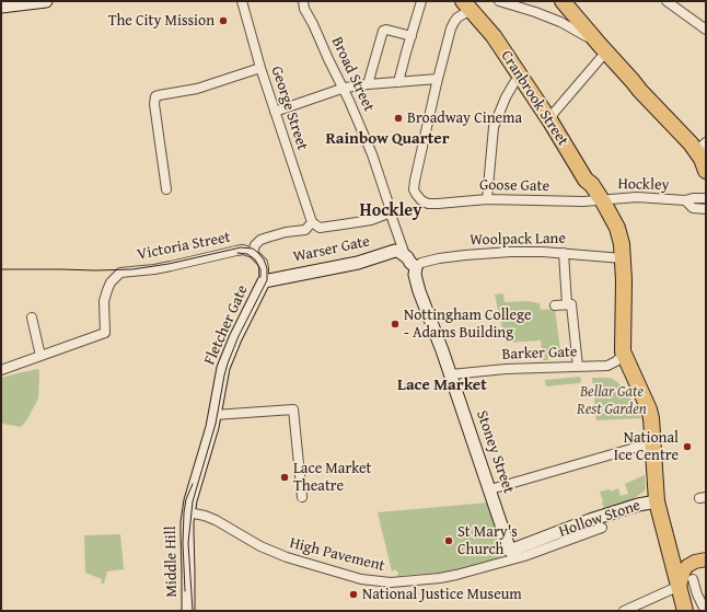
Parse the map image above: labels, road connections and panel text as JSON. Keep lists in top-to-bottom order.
{
  "streets": {
    "highway": ["Cranbrook Street", "Hollow Stone"],
    "street": [
      "Broad Street",
      "George Street",
      "Hockley",
      "Goose Gate",
      "Woolpack Lane",
      "Victoria Street",
      "Warser Gate",
      "Fletcher Gate",
      "Barker Gate",
      "Stoney Street",
      "High Pavement",
      "Middle Hill"
    ]
  },
  "crossings": [
    ["Cranbrook Street", "Hockley"],
    ["Cranbrook Street", "Goose Gate"],
    ["Cranbrook Street", "Woolpack Lane"],
    ["Cranbrook Street", "Barker Gate"],
    ["Hockley", "Goose Gate"],
    ["Woolpack Lane", "Stoney Street"],
    ["Victoria Street", "Fletcher Gate"],
    ["Warser Gate", "Fletcher Gate"],
    ["Fletcher Gate", "High Pavement"],
    ["Fletcher Gate", "Middle Hill"],
    ["Barker Gate", "Stoney Street"],
    ["Stoney Street", "Hollow Stone"],
    ["Stoney Street", "High Pavement"],
    ["Hollow Stone", "High Pavement"],
    ["High Pavement", "Middle Hill"]
  ],
  "districts": ["Rainbow Quarter", "Hockley", "Lace Market"],
  "parks": ["Bellar Gate Rest Garden"],
  "places": [
    "The City Mission",
    "Broadway Cinema",
    "Nottingham College - Adams Building",
    "National Ice Centre",
    "Lace Market Theatre",
    "St Mary's Church",
    "National Justice Museum"
  ]
}
